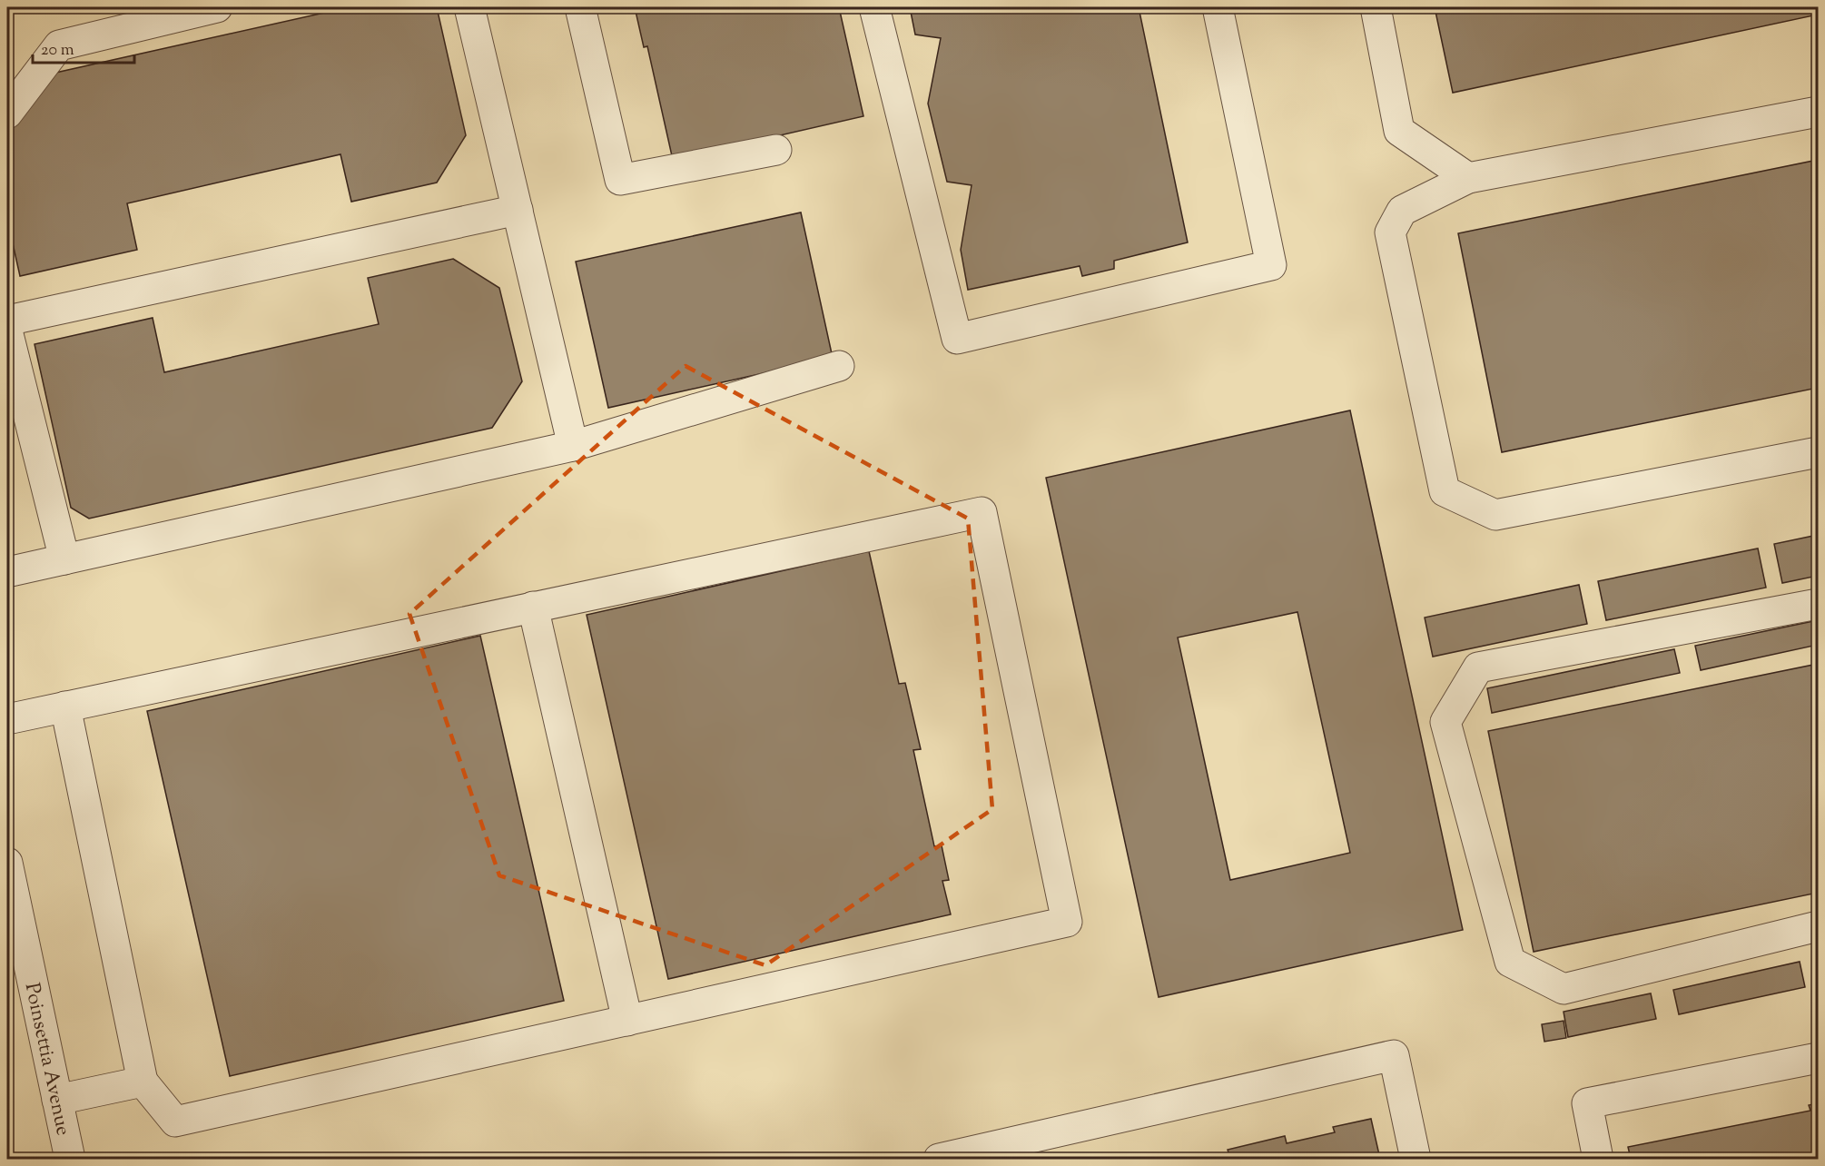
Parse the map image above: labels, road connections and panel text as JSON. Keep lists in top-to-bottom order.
{
  "streets": {
    "street": ["Poinsettia Avenue"]
  },
  "scale_bar": "20 m"
}
